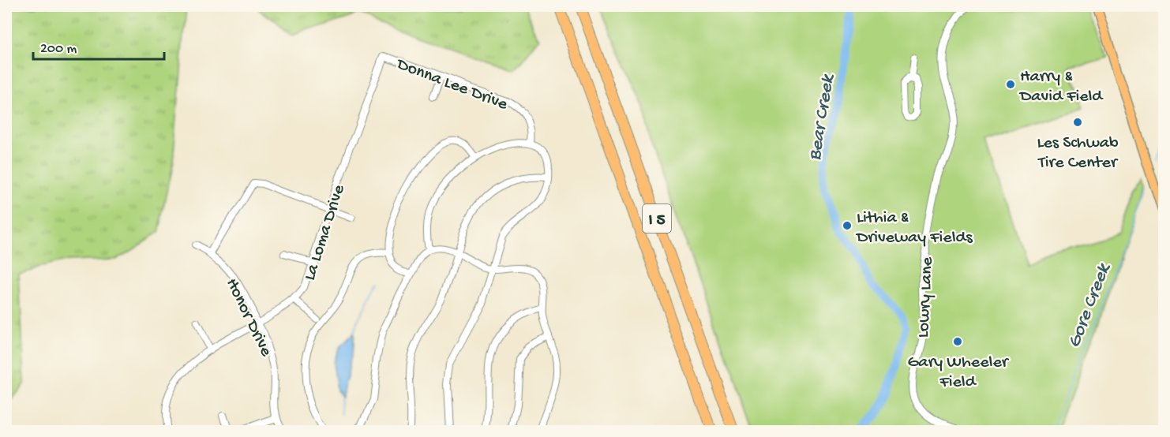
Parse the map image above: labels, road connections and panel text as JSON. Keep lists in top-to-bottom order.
{
  "streets": {
    "highway": ["I 5"],
    "street": [
      "Donna Lee Drive",
      "La Loma Drive",
      "Lowry Lane",
      "Honor Drive"
    ]
  },
  "crossings": [
    ["Donna Lee Drive", "La Loma Drive"],
    ["La Loma Drive", "Honor Drive"]
  ],
  "water": ["Bear Creek", "Gore Creek"],
  "places": [
    "Harry & David Field",
    "Les Schwab Tire Center",
    "Lithia & Driveway Fields",
    "Gary Wheeler Field"
  ],
  "scale_bar": "200 m"
}
